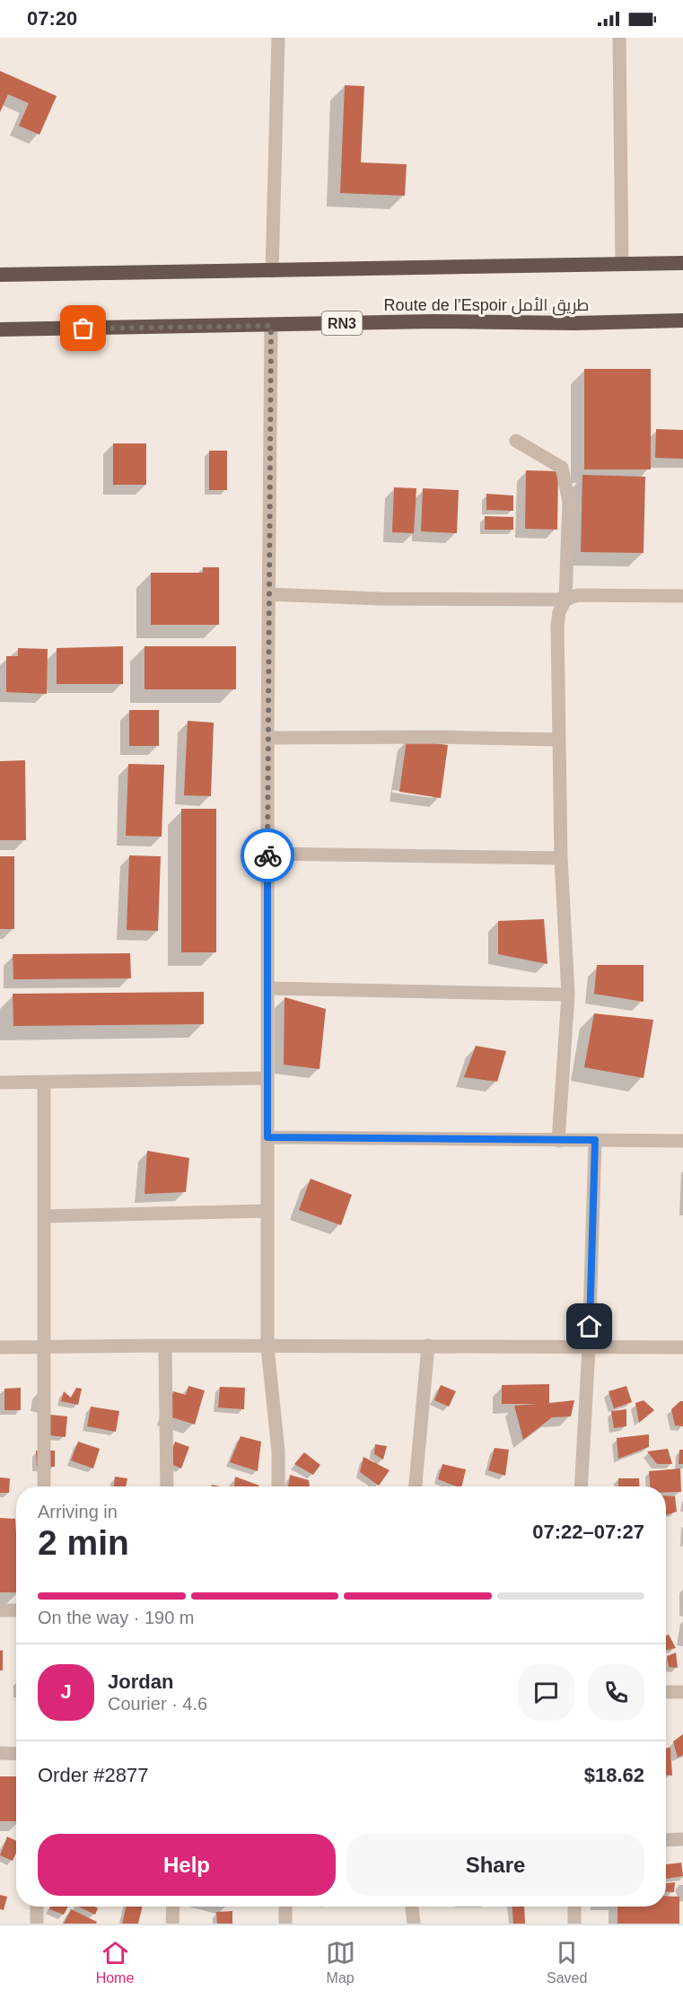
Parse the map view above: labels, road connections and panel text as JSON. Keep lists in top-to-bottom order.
{
  "streets": {
    "highway": ["Route de l’Espoir طريق الأمل", "RN3"]
  },
  "page": {
    "status": "07:20",
    "heading": ["2 min", "Arriving in", "07:22–07:27"],
    "panel": [
      "Jordan",
      "Courier · 4.6",
      "Order #2877",
      "$18.62"
    ],
    "bar": "On the way · 190 m",
    "round": "J",
    "buttons": ["Help", "Share"],
    "tabs": ["Home", "Map", "Saved"]
  }
}
